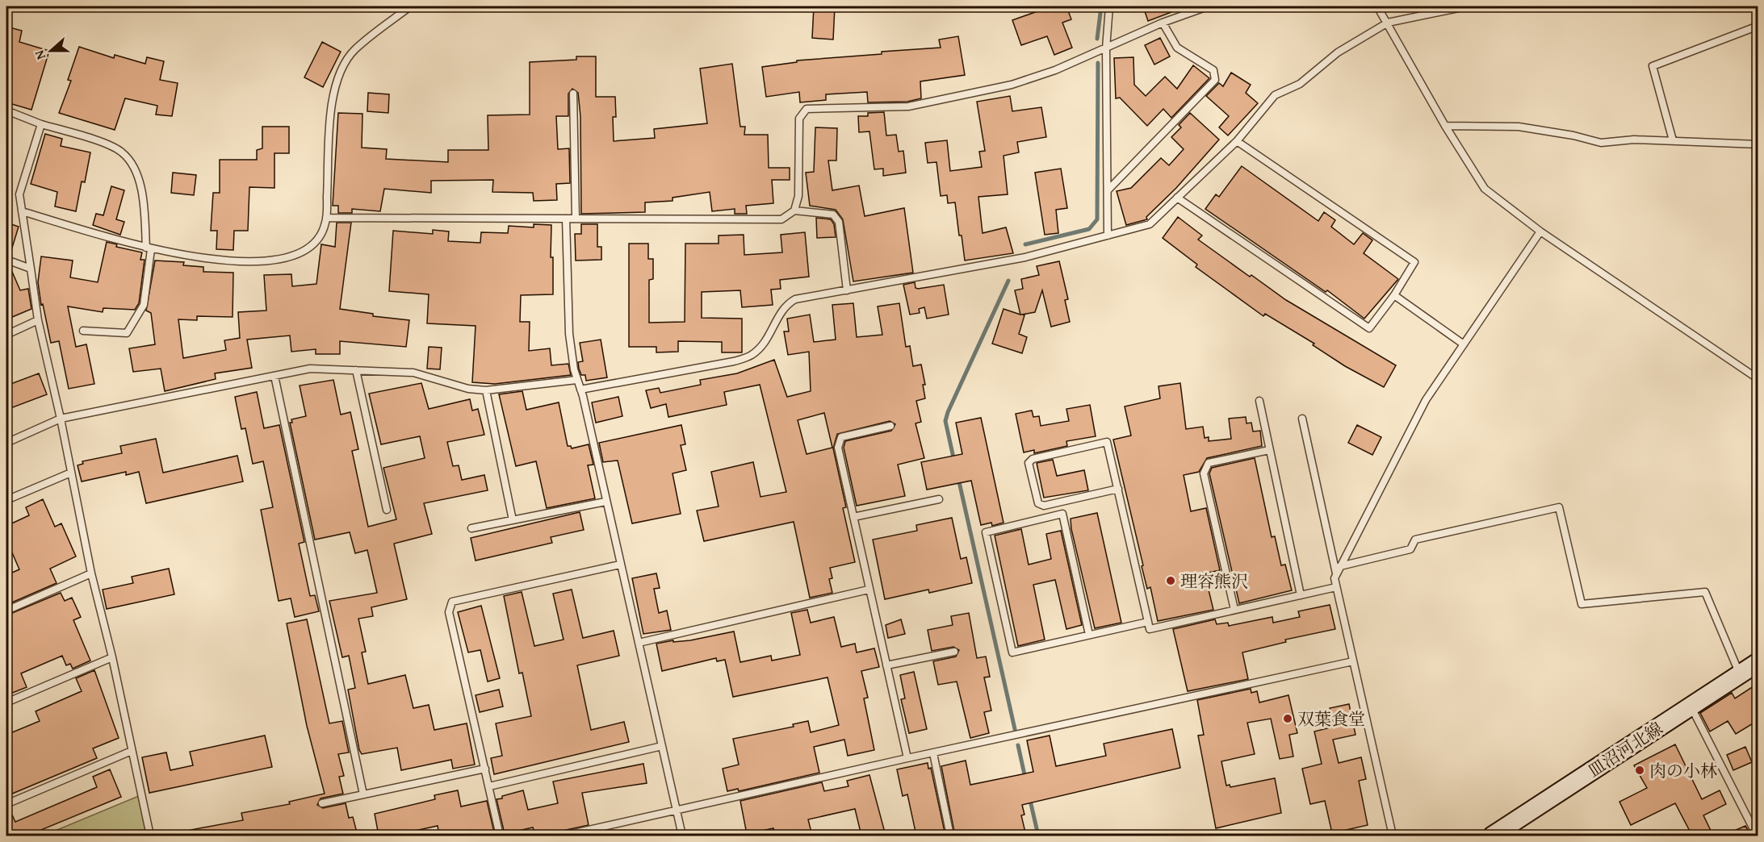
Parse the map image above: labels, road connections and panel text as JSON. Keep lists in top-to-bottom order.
{
  "streets": {
    "main road": ["皿沼河北線"]
  },
  "places": ["理容熊沢", "双葉食堂", "肉の小林"],
  "north": "left"
}
